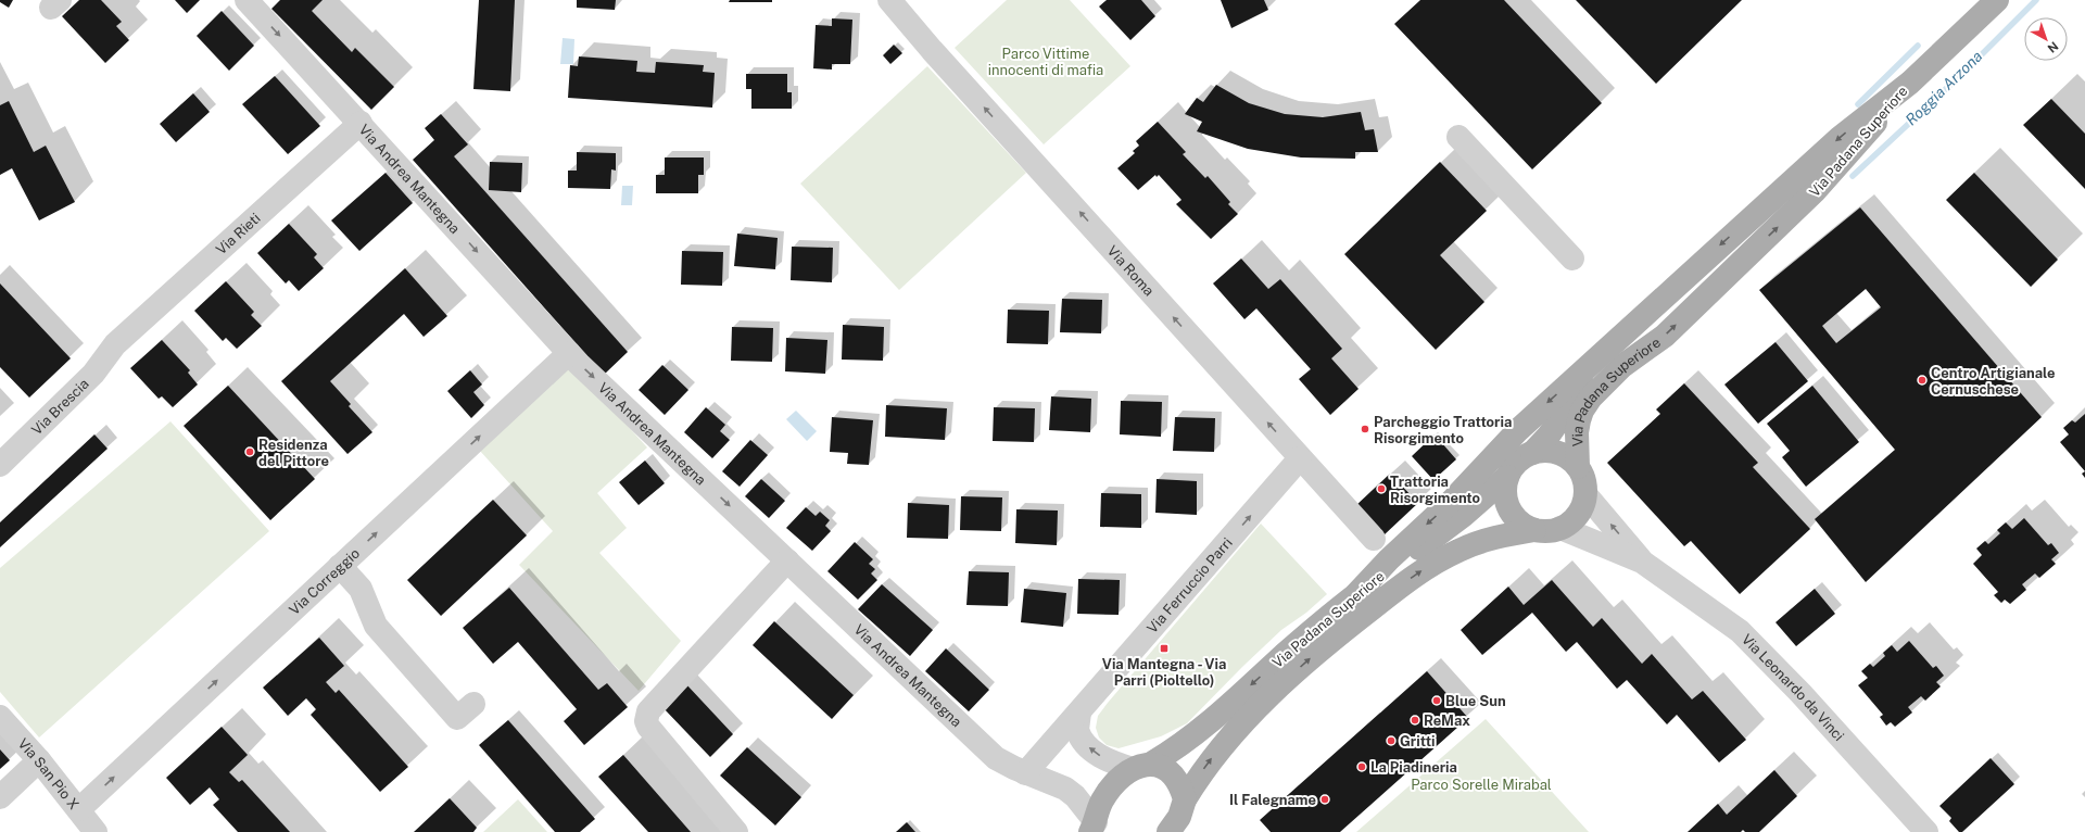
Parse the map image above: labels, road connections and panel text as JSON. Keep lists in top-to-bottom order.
{
  "streets": {
    "main road": ["Via Padana Superiore"],
    "street": [
      "Via Andrea Mantegna",
      "Via Rieti",
      "Via Roma",
      "Via Brescia",
      "Via Correggio",
      "Via Ferruccio Parri",
      "Via Leonardo da Vinci",
      "Via San Pio X"
    ]
  },
  "crossings": [
    ["Via Padana Superiore", "Via Andrea Mantegna"],
    ["Via Padana Superiore", "Via Leonardo da Vinci"],
    ["Via Andrea Mantegna", "Via Rieti"],
    ["Via Andrea Mantegna", "Via Correggio"],
    ["Via Andrea Mantegna", "Via Ferruccio Parri"],
    ["Via Rieti", "Via Brescia"],
    ["Via Roma", "Via Ferruccio Parri"],
    ["Via Correggio", "Via San Pio X"]
  ],
  "one_way": [
    "Via Andrea Mantegna",
    "Via Roma",
    "Via Correggio",
    "Via Ferruccio Parri"
  ],
  "water": ["Roggia Arzona"],
  "parks": ["Parco Vittime innocenti di mafia", "Parco Sorelle Mirabal"],
  "places": {
    "other": [
      "Centro Artigianale Cernuschese",
      "Parcheggio Trattoria Risorgimento",
      "Residenza del Pittore",
      "Trattoria Risorgimento",
      "Blue Sun",
      "ReMax",
      "Gritti",
      "La Piadineria",
      "Il Falegname"
    ],
    "transit": ["Via Mantegna - Via Parri (Pioltello)"]
  },
  "north": "bottom right"
}
